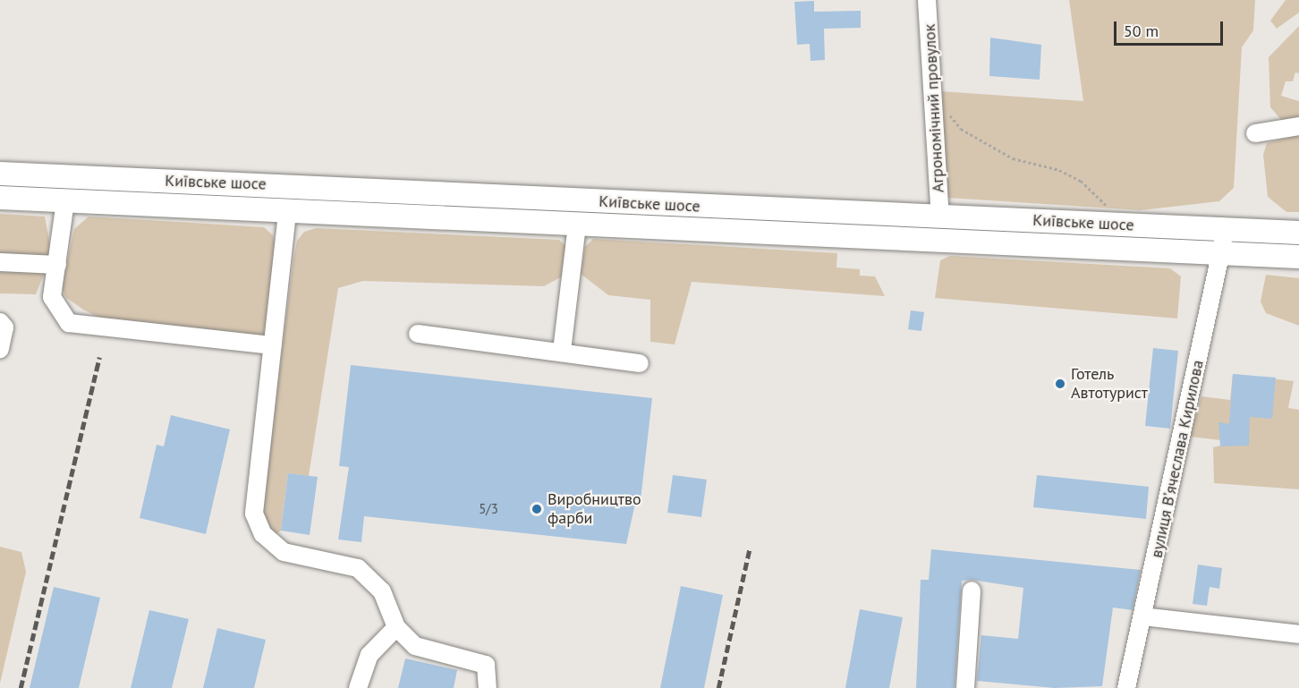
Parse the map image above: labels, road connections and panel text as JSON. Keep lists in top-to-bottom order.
{
  "streets": {
    "main road": ["Київське шосе"],
    "street": ["Агрономічний провулок", "вулиця Вʼячеслава Кирилова"]
  },
  "crossings": [
    ["Агрономічний провулок", "Київське шосе"],
    ["Київське шосе", "вулиця Вʼячеслава Кирилова"]
  ],
  "places": ["Готель Автотурист", "Виробництво фарби"],
  "house_numbers": ["5/3"],
  "scale_bar": "50 m"
}
